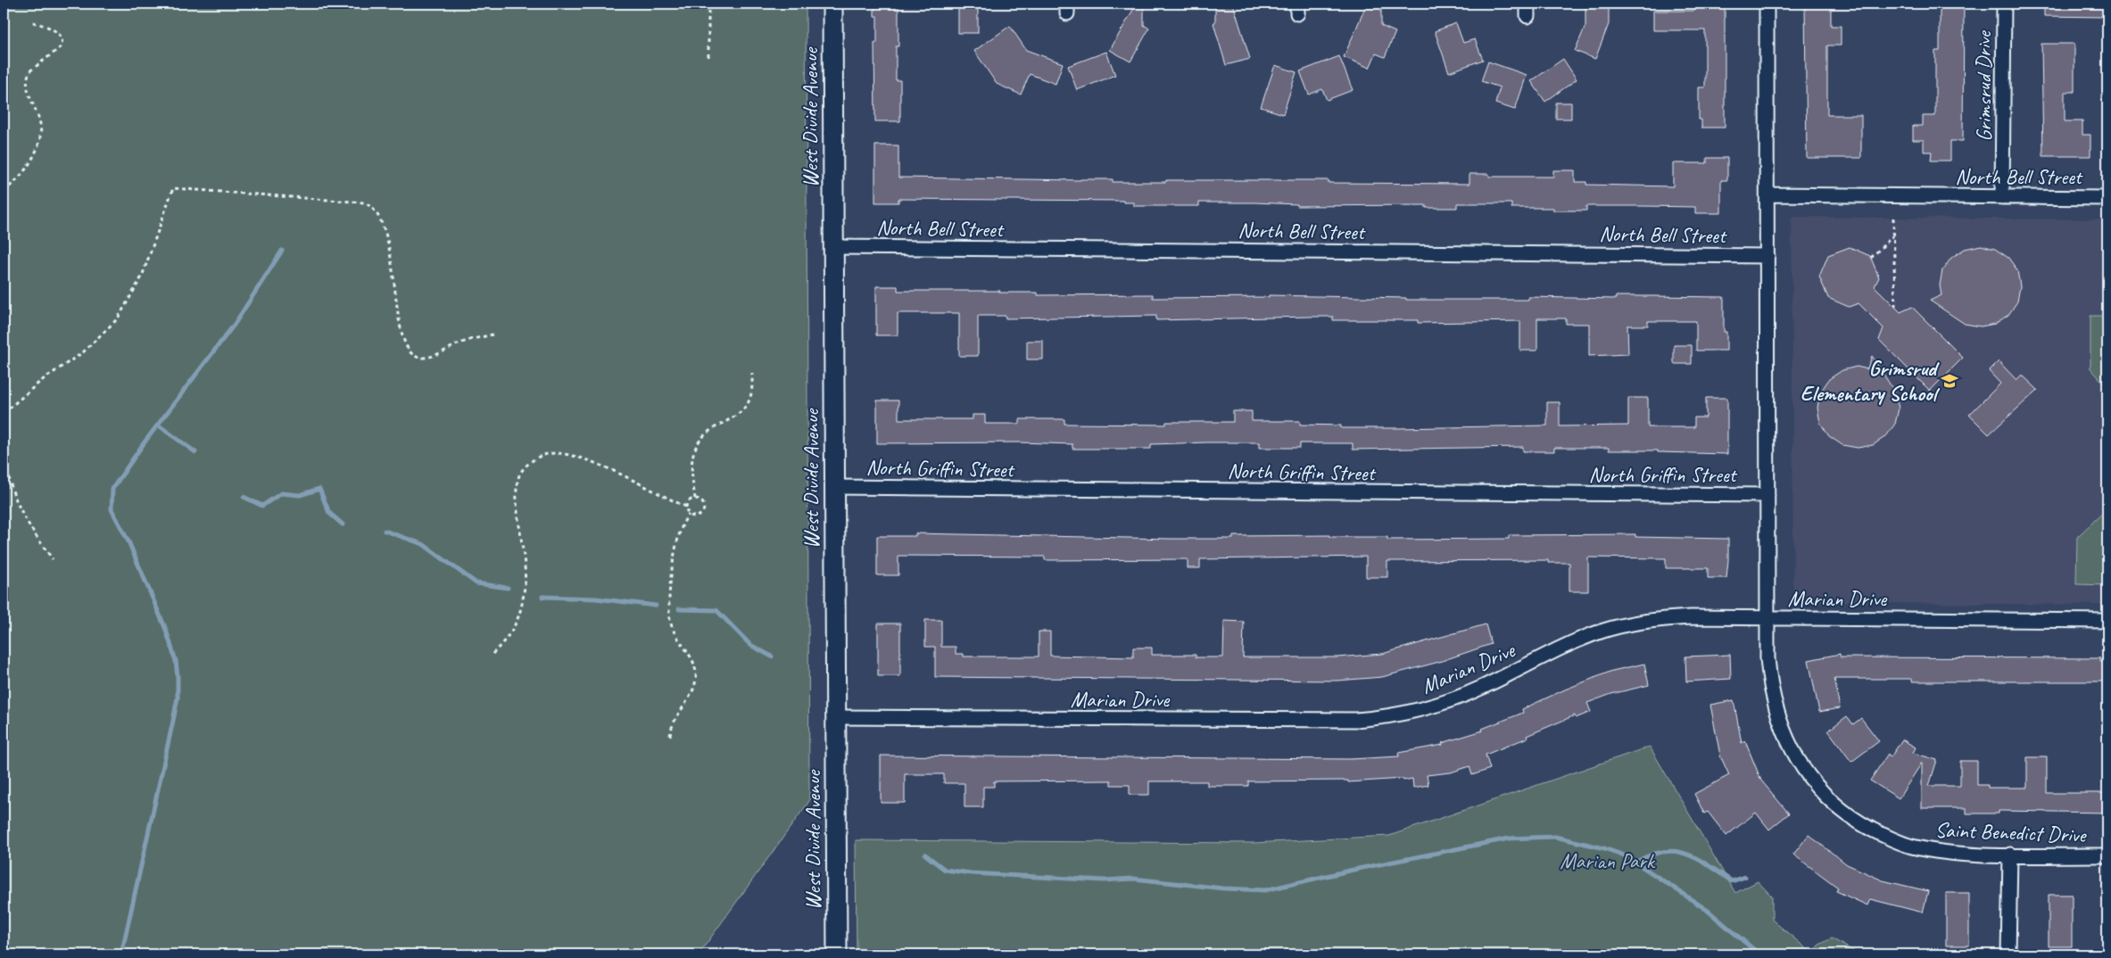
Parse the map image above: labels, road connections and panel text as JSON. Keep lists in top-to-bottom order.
{
  "streets": {
    "street": [
      "Grimsrud Drive",
      "West Divide Avenue",
      "North Bell Street",
      "North Griffin Street",
      "Marian Drive",
      "Saint Benedict Drive"
    ]
  },
  "crossings": [
    ["Grimsrud Drive", "North Bell Street"],
    ["West Divide Avenue", "North Bell Street"],
    ["West Divide Avenue", "North Griffin Street"],
    ["West Divide Avenue", "Marian Drive"],
    ["North Bell Street", "Saint Benedict Drive"],
    ["North Griffin Street", "Saint Benedict Drive"],
    ["Marian Drive", "Saint Benedict Drive"]
  ],
  "parks": ["Marian Park"],
  "places": {
    "school or university": ["Grimsrud Elementary School"]
  }
}
